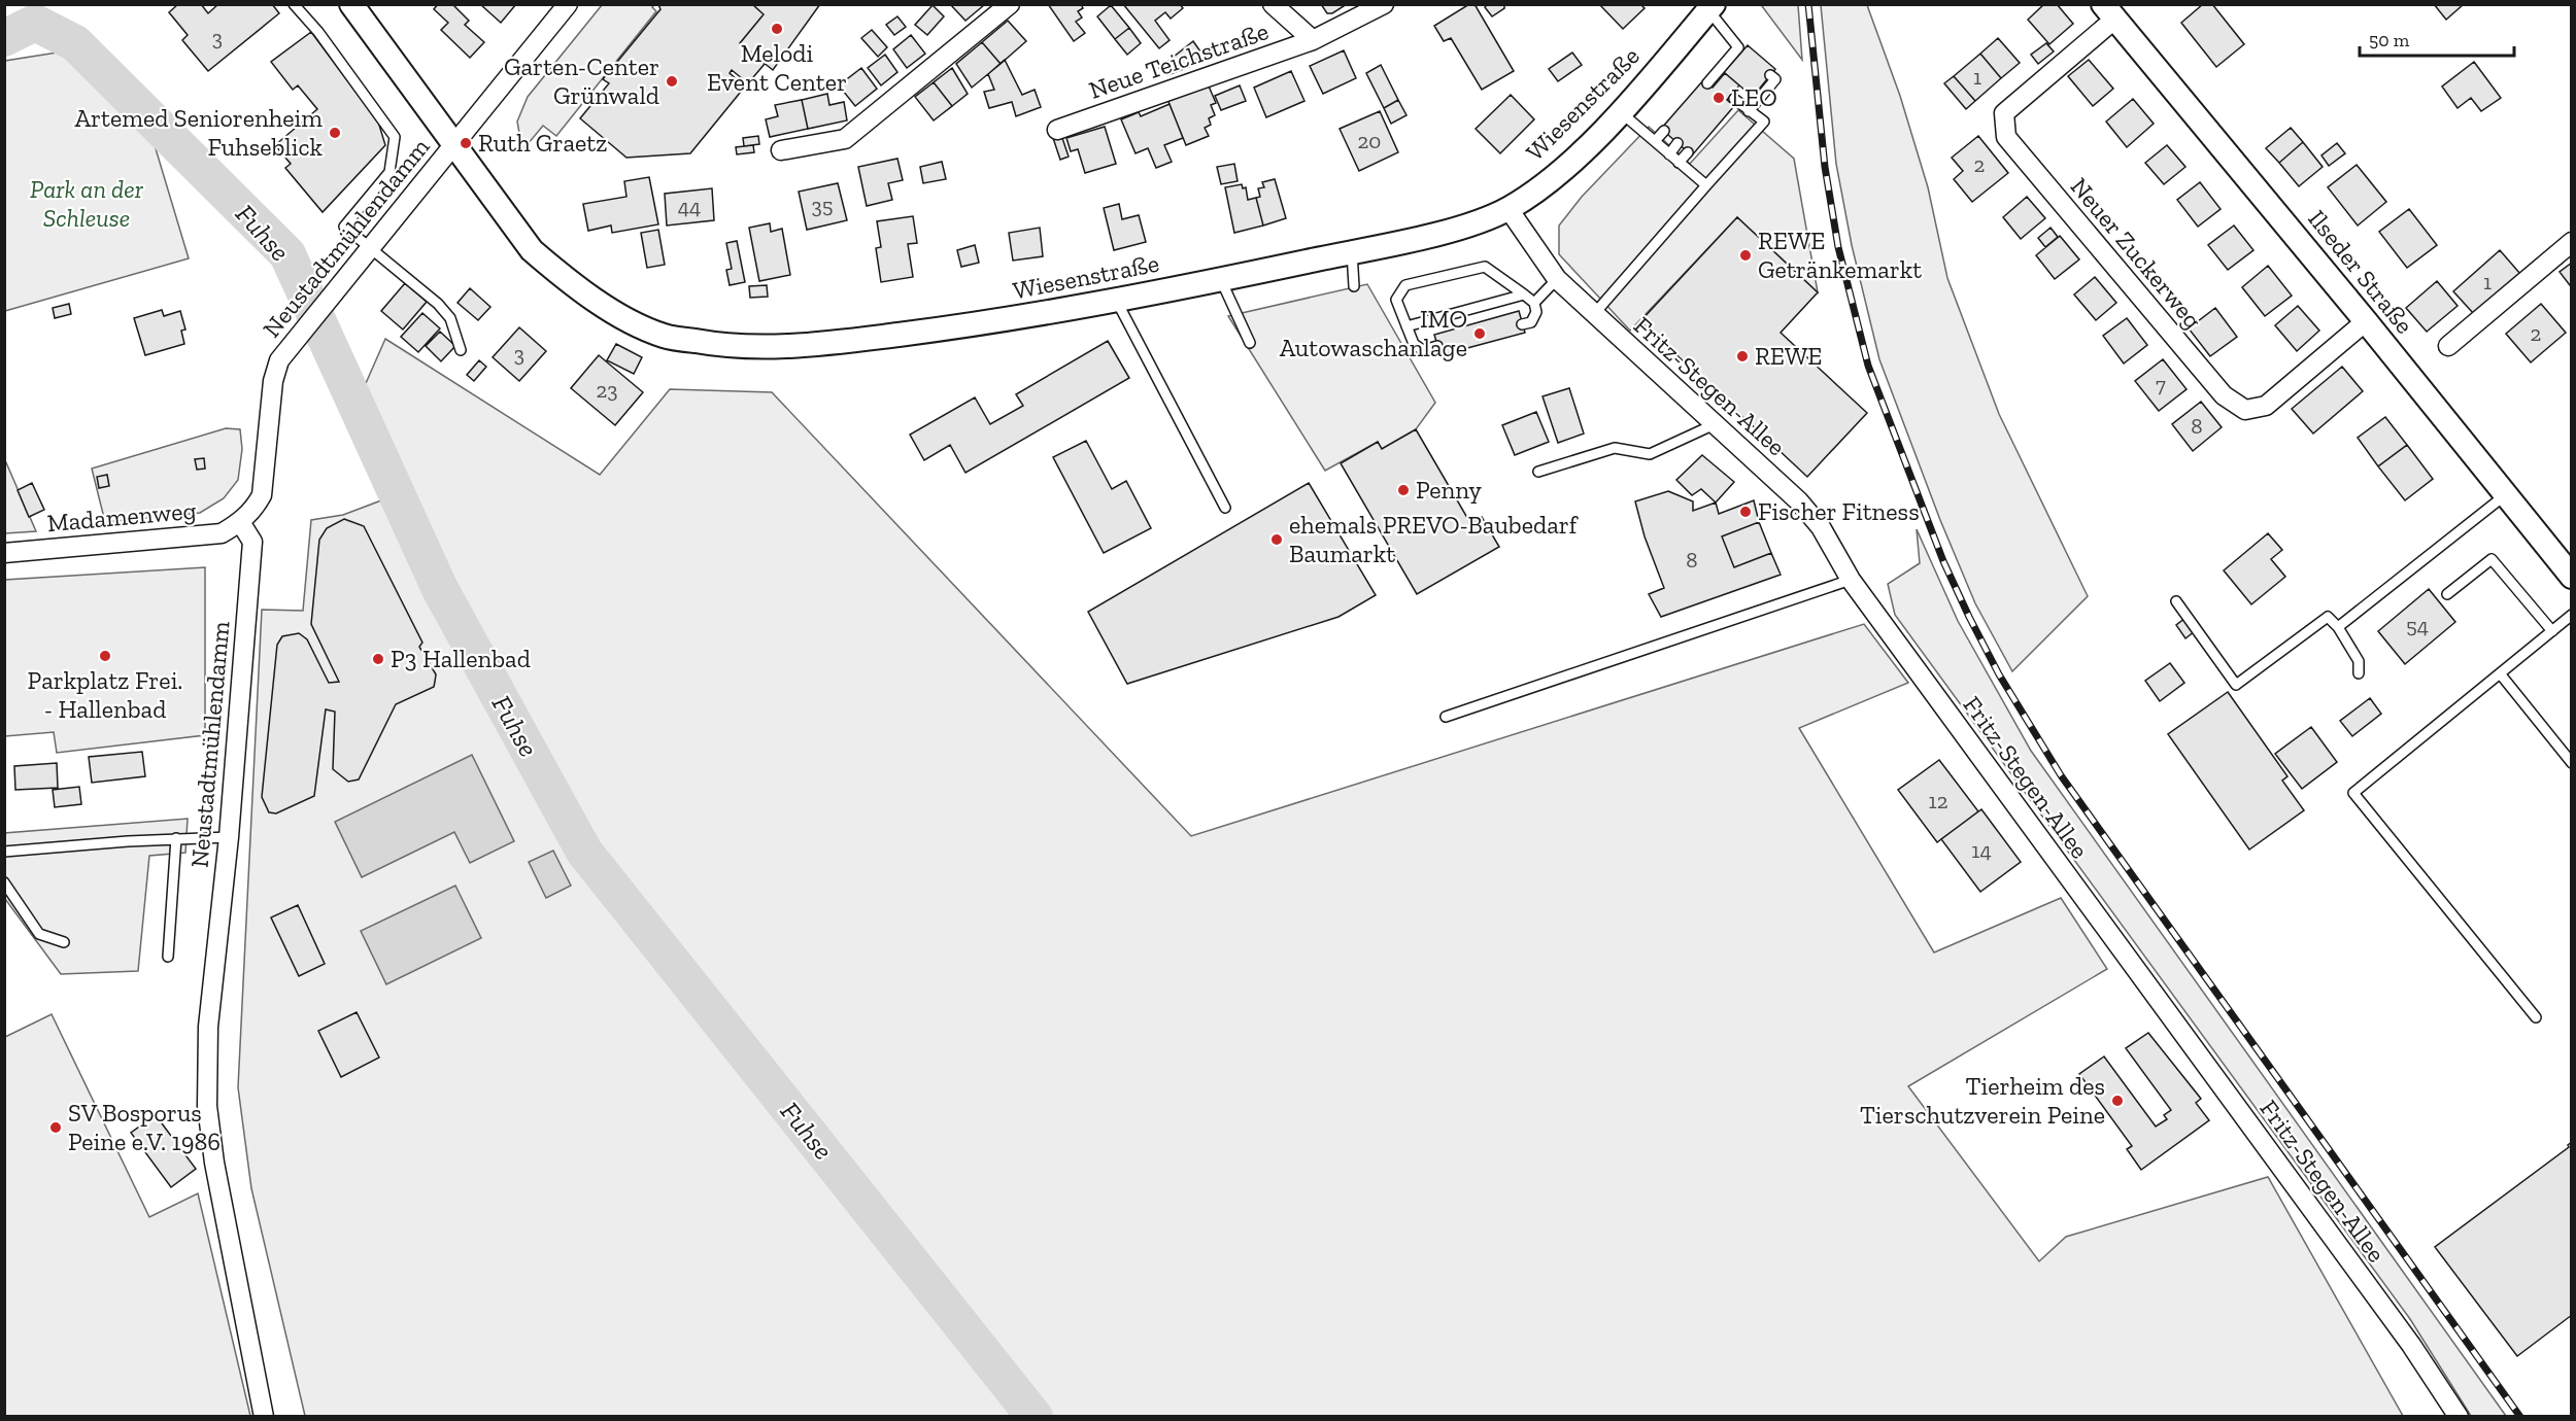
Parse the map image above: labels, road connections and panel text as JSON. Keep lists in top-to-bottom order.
{
  "streets": {
    "street": [
      "Neue Teichstraße",
      "Wiesenstraße",
      "Neustadtmühlendamm",
      "Neuer Zuckerweg",
      "Ilseder Straße",
      "Fritz-Stegen-Allee",
      "Madamenweg"
    ]
  },
  "crossings": [
    ["Wiesenstraße", "Neustadtmühlendamm"],
    ["Wiesenstraße", "Fritz-Stegen-Allee"],
    ["Neustadtmühlendamm", "Madamenweg"],
    ["Neuer Zuckerweg", "Ilseder Straße"]
  ],
  "water": ["Fuhse"],
  "parks": ["Park an der Schleuse"],
  "places": [
    "Melodi Event Center",
    "Garten-Center Grünwald",
    "LEO",
    "Artemed Seniorenheim Fuhseblick",
    "Ruth Graetz",
    "REWE Getränkemarkt",
    "IMO Autowaschanlage",
    "REWE",
    "Penny",
    "Fischer Fitness",
    "ehemals PREVO-Baubedarf Baumarkt",
    "Parkplatz Frei. - Hallenbad",
    "P3 Hallenbad",
    "Tierheim des Tierschutzverein Peine",
    "SV Bosporus Peine e.V. 1986"
  ],
  "house_numbers": [
    "3",
    "1",
    "20",
    "2",
    "35",
    "44",
    "1",
    "2",
    "3",
    "7",
    "23",
    "8",
    "8",
    "54",
    "12",
    "14"
  ],
  "scale_bar": "50 m"
}
